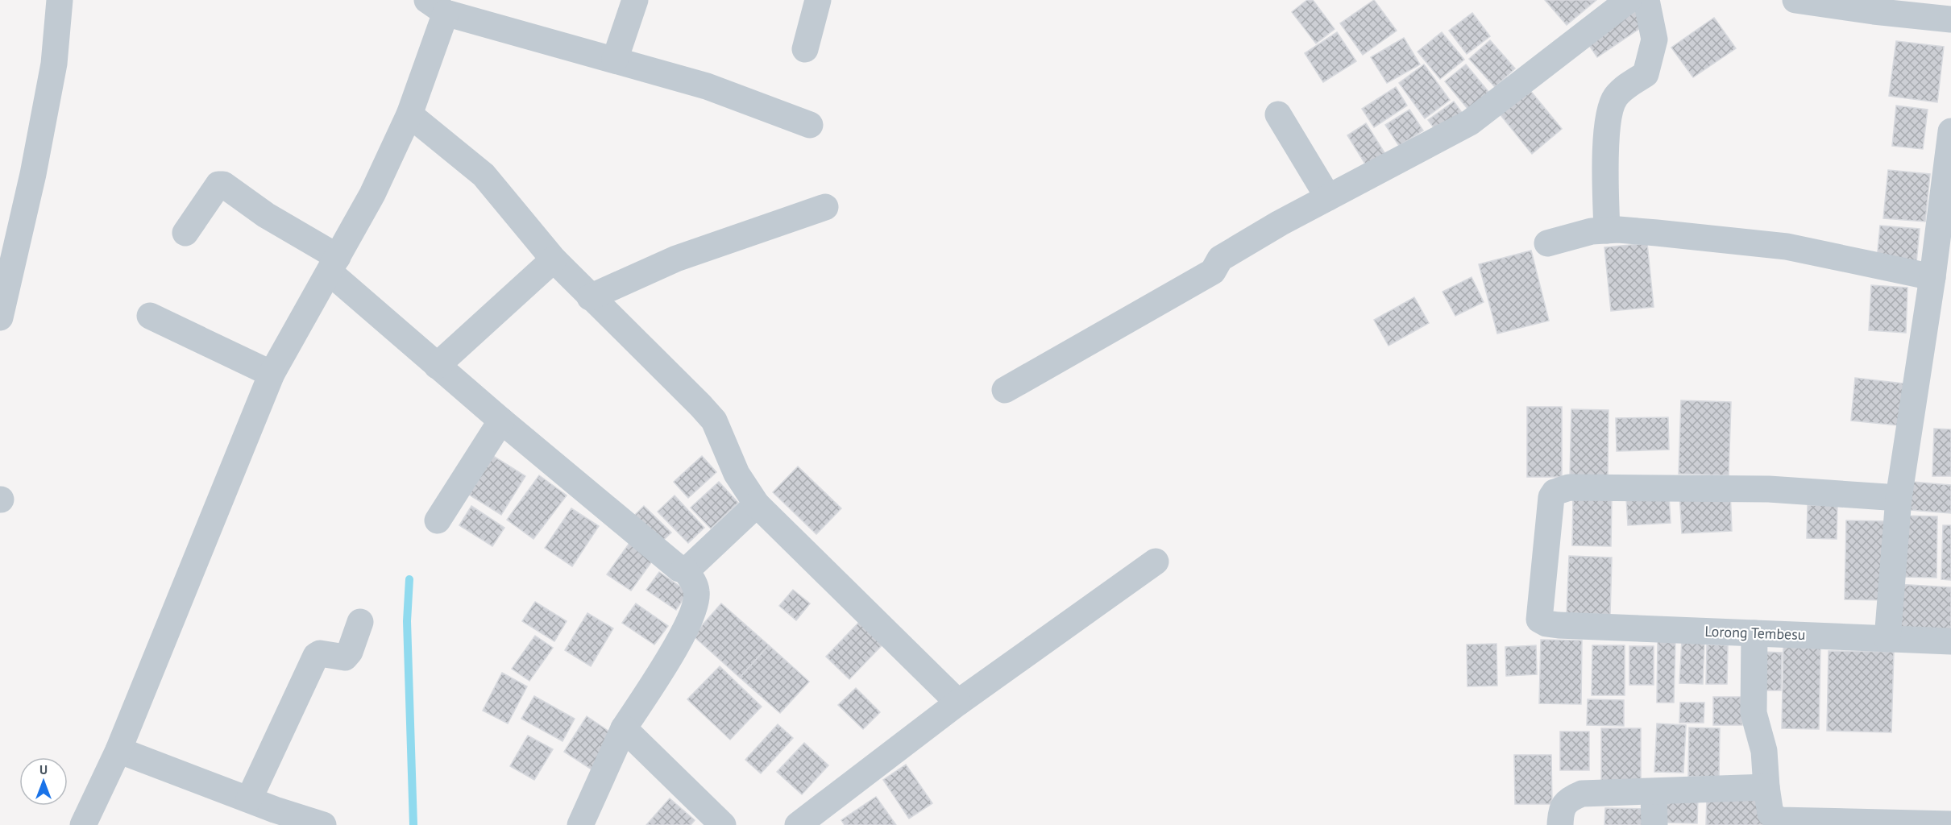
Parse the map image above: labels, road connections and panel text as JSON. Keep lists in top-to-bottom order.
{
  "streets": {
    "street": ["Lorong Tembesu"]
  },
  "north": "top"
}
